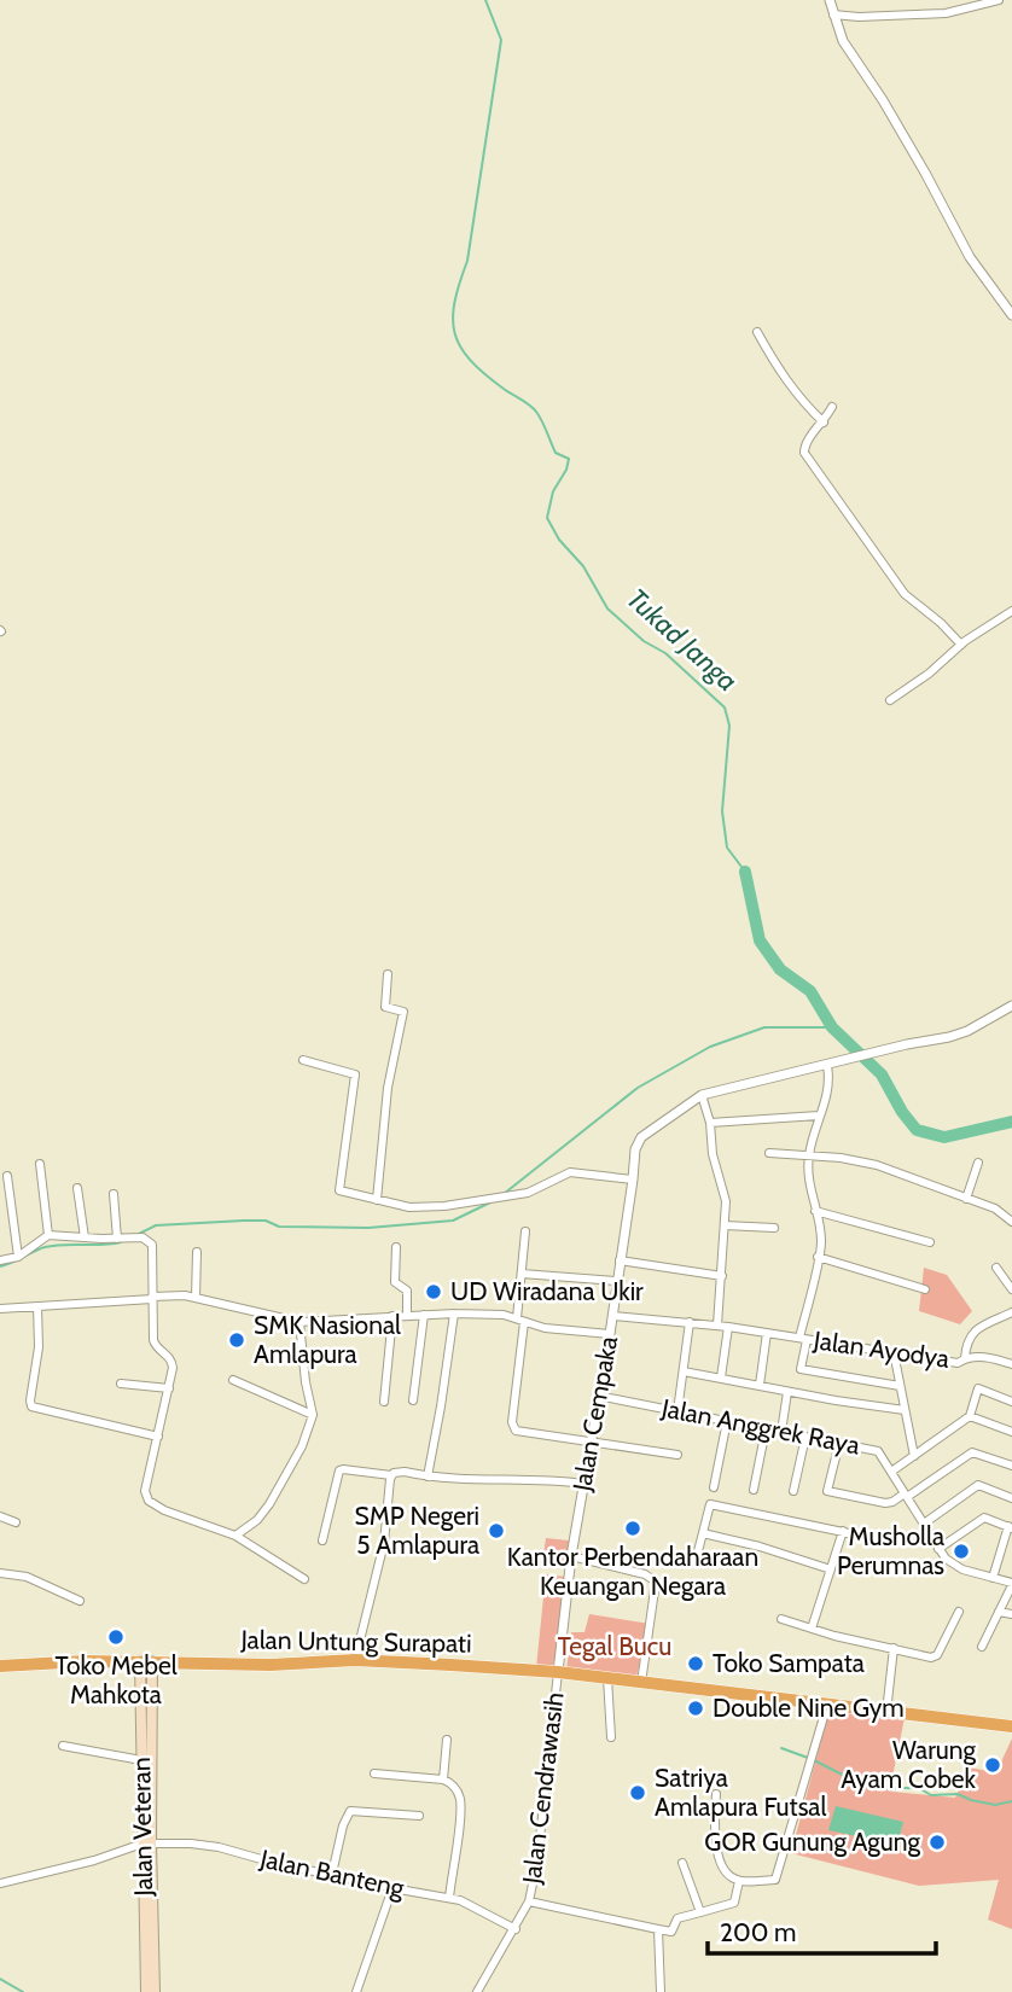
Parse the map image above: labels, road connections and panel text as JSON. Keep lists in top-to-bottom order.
{
  "streets": {
    "highway": ["Jalan Untung Surapati"],
    "main road": ["Jalan Veteran"],
    "street": [
      "Jalan Ayodya",
      "Jalan Cempaka",
      "Jalan Anggrek Raya",
      "Jalan Cendrawasih",
      "Jalan Banteng"
    ]
  },
  "crossings": [
    ["Jalan Ayodya", "Jalan Cempaka"],
    ["Jalan Cempaka", "Jalan Anggrek Raya"],
    ["Jalan Cempaka", "Jalan Untung Surapati"],
    ["Jalan Cempaka", "Jalan Cendrawasih"],
    ["Jalan Untung Surapati", "Jalan Cendrawasih"],
    ["Jalan Untung Surapati", "Jalan Veteran"],
    ["Jalan Cendrawasih", "Jalan Banteng"],
    ["Jalan Veteran", "Jalan Banteng"]
  ],
  "water": ["Tukad Janga"],
  "parks": ["Tegal Bucu"],
  "places": [
    "UD Wiradana Ukir",
    "SMK Nasional Amlapura",
    "Kantor Perbendaharaan Keuangan Negara",
    "SMP Negeri 5 Amlapura",
    "Musholla Perumnas",
    "Toko Mebel Mahkota",
    "Toko Sampata",
    "Double Nine Gym",
    "Warung Ayam Cobek",
    "Satriya Amlapura Futsal",
    "GOR Gunung Agung"
  ],
  "scale_bar": "200 m"
}
